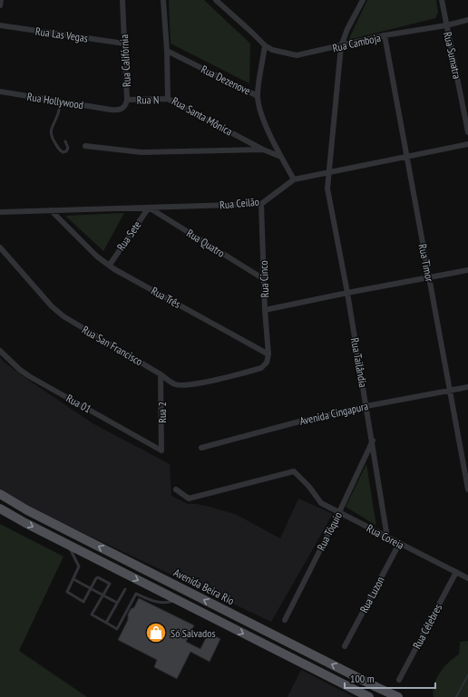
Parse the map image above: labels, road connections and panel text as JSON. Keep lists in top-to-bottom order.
{
  "streets": {
    "main road": ["Avenida Beira Rio"],
    "street": [
      "Rua Las Vegas",
      "Rua Camboja",
      "Rua Sumatra",
      "Rua Califórnia",
      "Rua Dezenove",
      "Rua N",
      "Rua Hollywood",
      "Rua Santa Mônica",
      "Rua Ceilão",
      "Rua Sete",
      "Rua Quatro",
      "Rua Timor",
      "Rua Cinco",
      "Rua Três",
      "Rua San Francisco",
      "Rua Tailândia",
      "Rua 01",
      "Rua 2",
      "Avenida Cingapura",
      "Rua Tóquio",
      "Rua Coreia",
      "Rua Luzon",
      "Rua Célebres"
    ]
  },
  "crossings": [
    ["Rua Las Vegas", "Rua Califórnia"],
    ["Rua Camboja", "Rua Sumatra"],
    ["Rua Camboja", "Rua Dezenove"],
    ["Rua Camboja", "Rua Timor"],
    ["Rua Califórnia", "Rua N"],
    ["Rua Califórnia", "Rua Hollywood"],
    ["Rua Dezenove", "Rua Santa Mônica"],
    ["Rua N", "Rua Santa Mônica"],
    ["Rua Ceilão", "Rua Sete"],
    ["Rua Ceilão", "Rua Quatro"],
    ["Rua Ceilão", "Rua Timor"],
    ["Rua Ceilão", "Rua Cinco"],
    ["Rua Ceilão", "Rua Três"],
    ["Rua Ceilão", "Rua Tailândia"],
    ["Rua Sete", "Rua Quatro"],
    ["Rua Sete", "Rua Três"],
    ["Rua Quatro", "Rua Cinco"],
    ["Rua Timor", "Avenida Cingapura"],
    ["Rua Cinco", "Rua Três"],
    ["Rua Cinco", "Rua San Francisco"],
    ["Rua Três", "Rua San Francisco"],
    ["Rua San Francisco", "Rua 2"],
    ["Rua Tailândia", "Avenida Cingapura"],
    ["Rua Tailândia", "Rua Tóquio"],
    ["Rua Tailândia", "Rua Coreia"],
    ["Rua 01", "Rua 2"],
    ["Rua Tóquio", "Rua Coreia"],
    ["Rua Coreia", "Rua Luzon"],
    ["Rua Coreia", "Rua Célebres"]
  ],
  "places": {
    "shop": ["Só Salvados"]
  },
  "scale_bar": "100 m"
}
